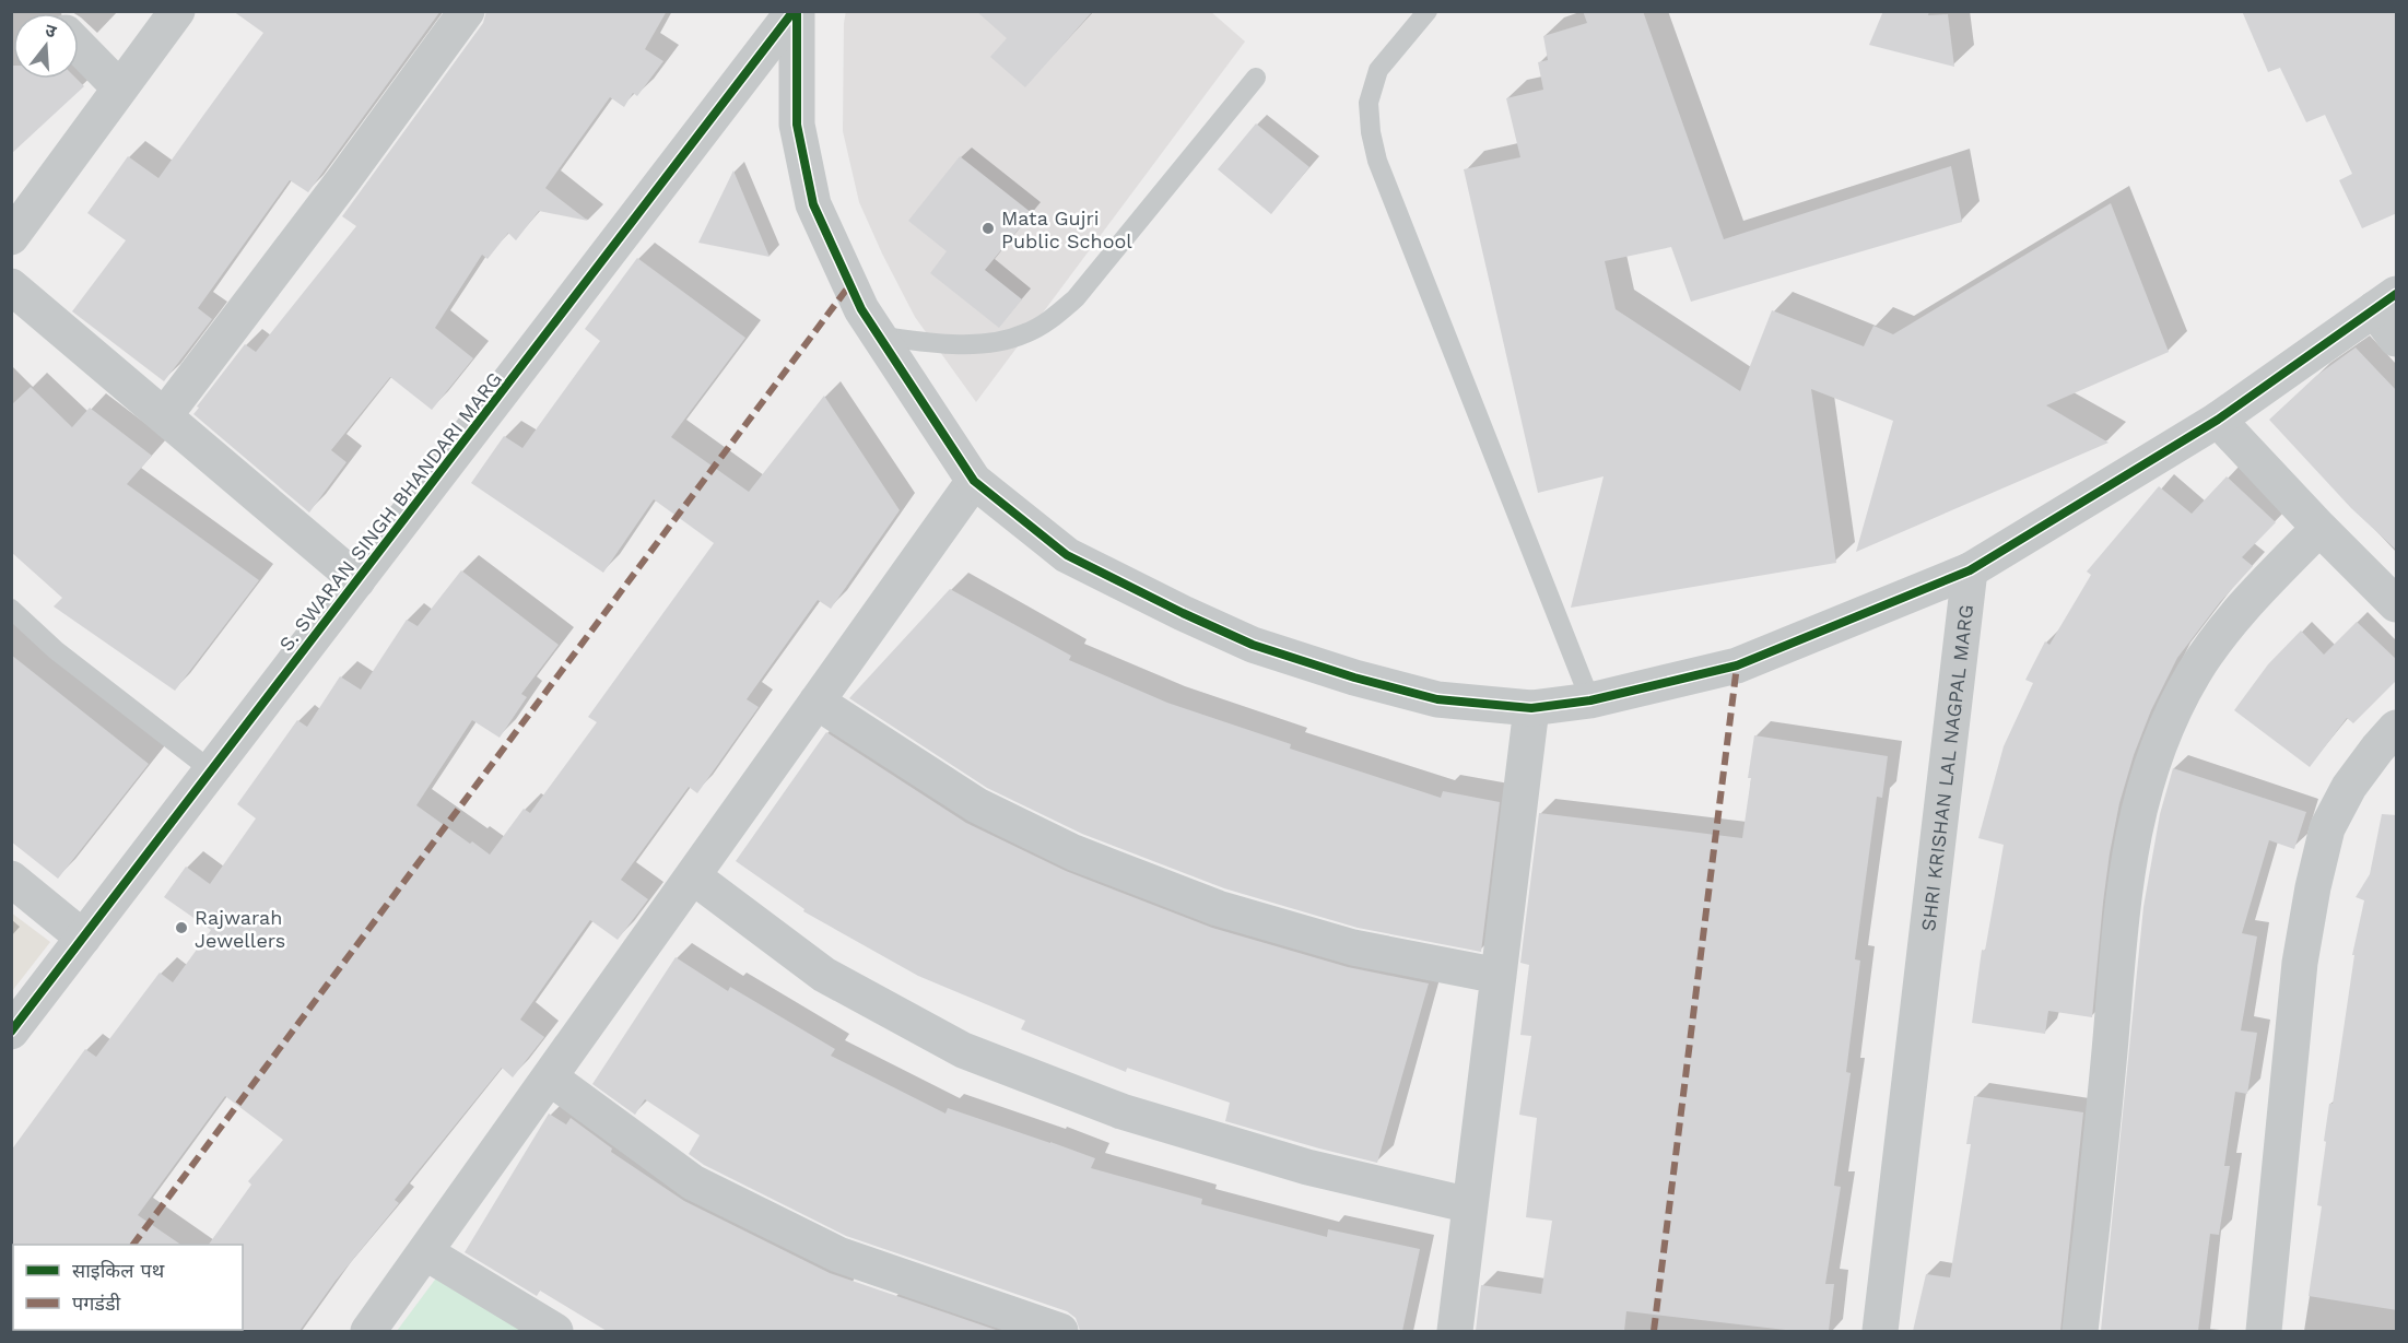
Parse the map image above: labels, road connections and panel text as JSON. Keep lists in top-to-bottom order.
{
  "streets": {
    "street": ["S. SWARAN SINGH BHANDARI MARG", "SHRI KRISHAN LAL NAGPAL MARG"]
  },
  "crossings": [
    ["S. SWARAN SINGH BHANDARI MARG", "SHRI KRISHAN LAL NAGPAL MARG"]
  ],
  "places": ["Mata Gujri Public School", "Rajwarah Jewellers"],
  "legend": ["साइकिल पथ", "पगडंडी"],
  "north": "top"
}
